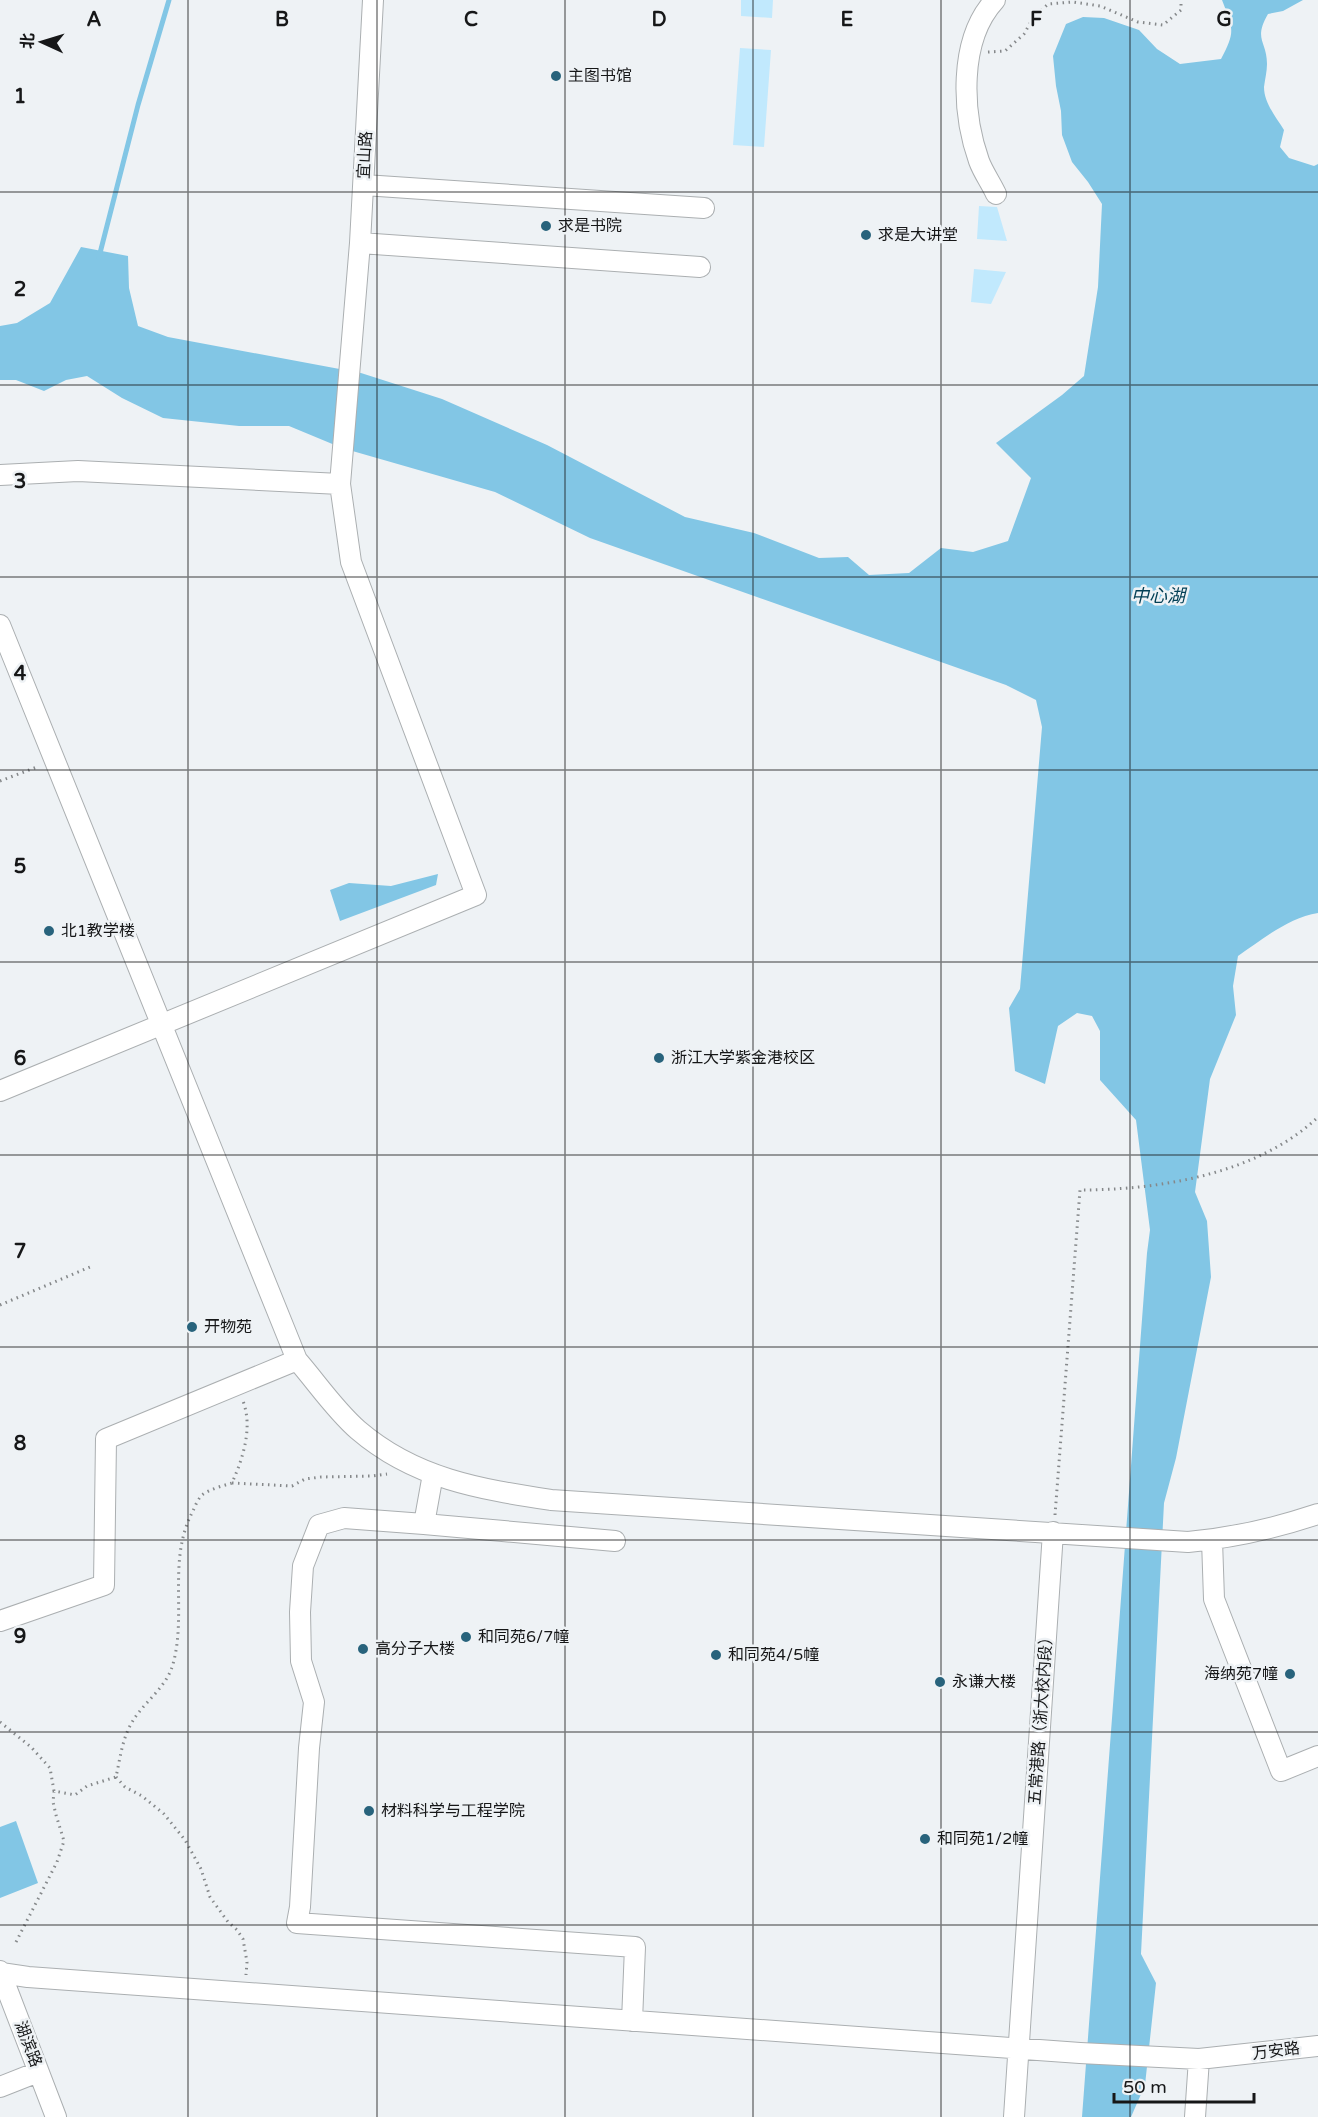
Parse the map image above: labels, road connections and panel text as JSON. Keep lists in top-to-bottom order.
{
  "streets": {
    "street": [
      "宜山路",
      "五常港路（浙大校内段）",
      "湖滨路",
      "万安路"
    ]
  },
  "crossings": [
    ["五常港路（浙大校内段）", "万安路"],
    ["湖滨路", "万安路"]
  ],
  "water": ["中心湖"],
  "places": [
    "主图书馆",
    "求是书院",
    "求是大讲堂",
    "北1教学楼",
    "浙江大学紫金港校区",
    "开物苑",
    "和同苑6/7幢",
    "高分子大楼",
    "和同苑4/5幢",
    "海纳苑7幢",
    "永谦大楼",
    "材料科学与工程学院",
    "和同苑1/2幢"
  ],
  "scale_bar": "50 m",
  "north": "left",
  "grid": {
    "columns": [
      "A",
      "B",
      "C",
      "D",
      "E",
      "F",
      "G"
    ],
    "rows": [
      "1",
      "2",
      "3",
      "4",
      "5",
      "6",
      "7",
      "8",
      "9"
    ]
  }
}
